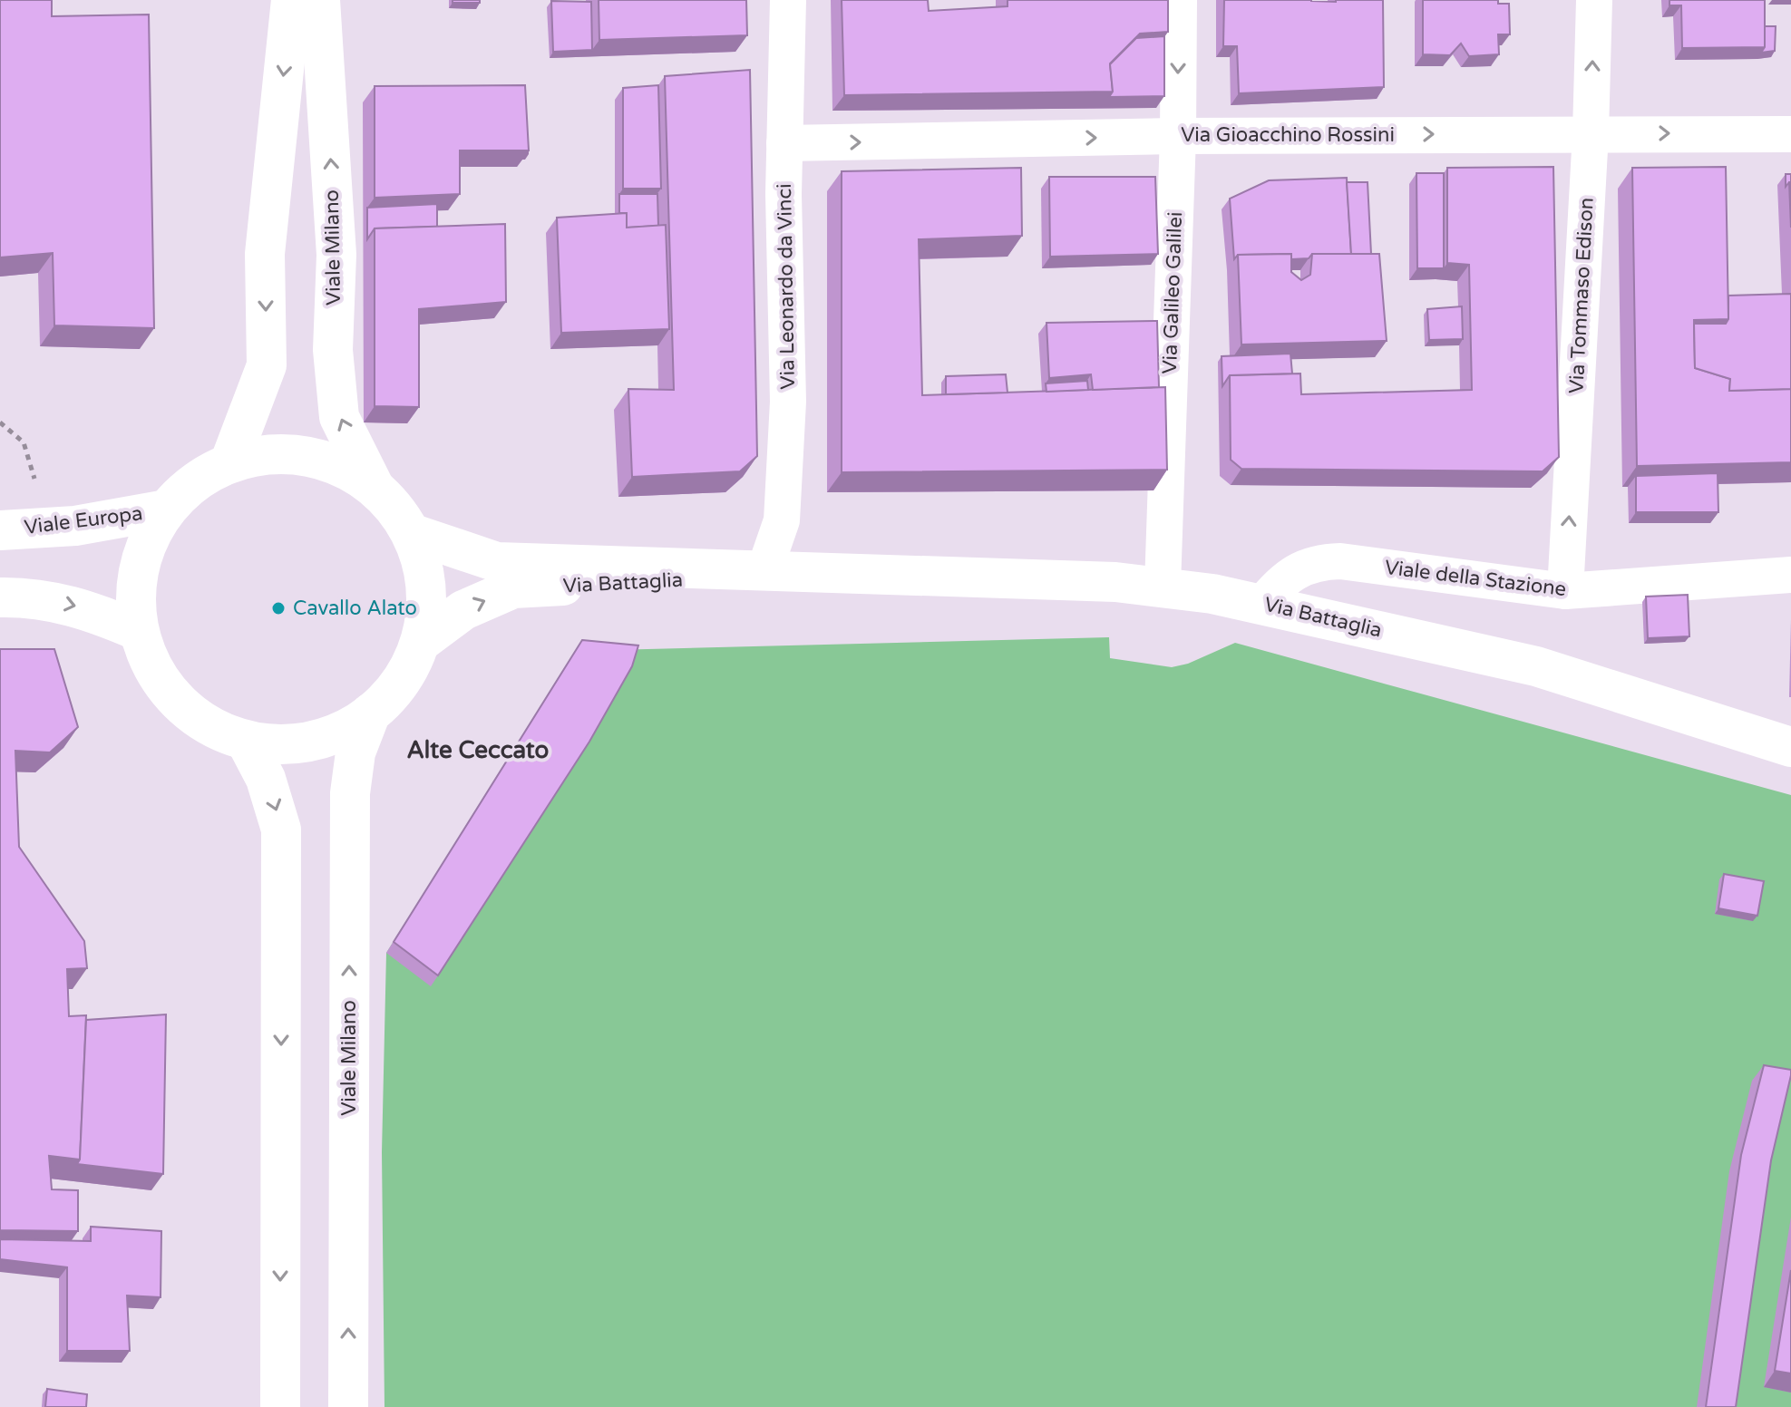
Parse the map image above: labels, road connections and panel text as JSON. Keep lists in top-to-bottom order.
{
  "streets": {
    "main road": ["Viale Milano", "Viale Europa", "Via Battaglia"],
    "street": [
      "Via Gioacchino Rossini",
      "Via Leonardo da Vinci",
      "Via Galileo Galilei",
      "Via Tommaso Edison",
      "Viale della Stazione"
    ]
  },
  "crossings": [
    ["Via Gioacchino Rossini", "Via Leonardo da Vinci"],
    ["Via Gioacchino Rossini", "Via Galileo Galilei"],
    ["Via Gioacchino Rossini", "Via Tommaso Edison"],
    ["Viale Milano", "Viale Europa"],
    ["Viale Milano", "Via Battaglia"],
    ["Via Leonardo da Vinci", "Via Battaglia"],
    ["Via Galileo Galilei", "Via Battaglia"],
    ["Via Tommaso Edison", "Viale della Stazione"],
    ["Viale della Stazione", "Via Battaglia"]
  ],
  "one_way": ["Via Gioacchino Rossini", "Via Tommaso Edison"],
  "districts": ["Alte Ceccato"],
  "places": ["Cavallo Alato"]
}
